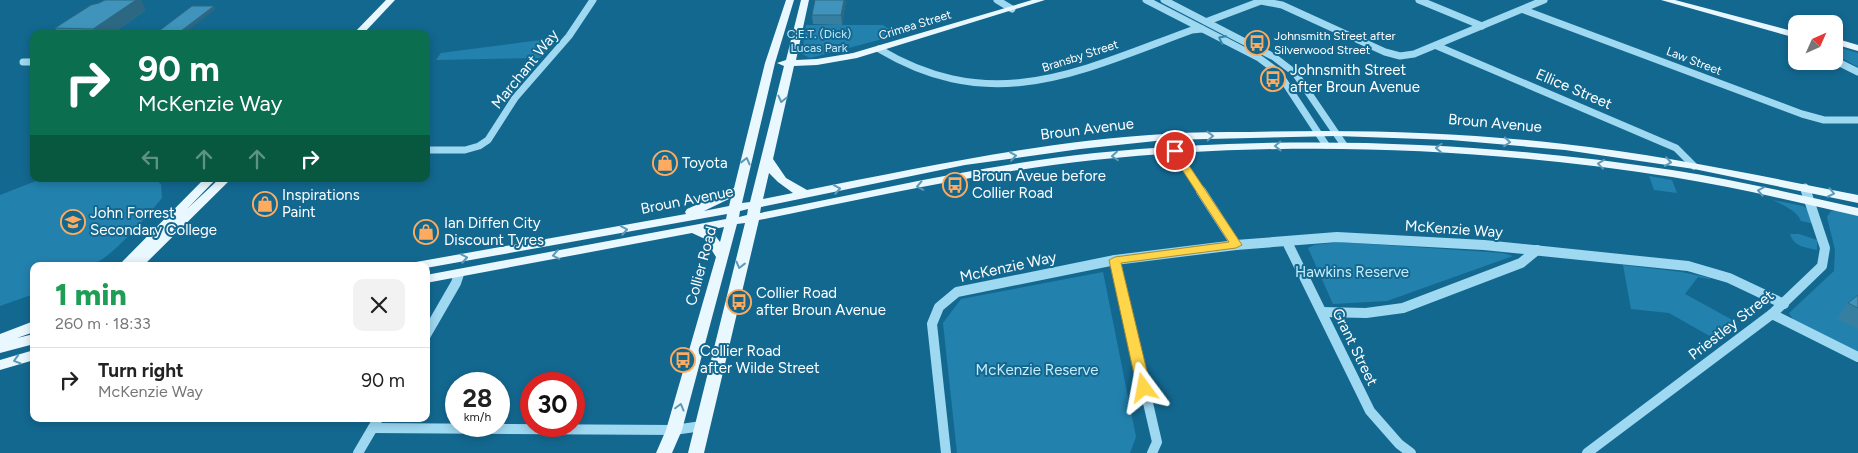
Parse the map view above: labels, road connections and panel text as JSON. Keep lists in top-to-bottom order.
{
  "streets": {
    "main road": ["Crimea Street", "Broun Avenue", "Collier Road"],
    "street": [
      "Bransby Street",
      "Law Street",
      "Marchant Way",
      "Ellice Street",
      "McKenzie Way",
      "Priestley Street",
      "Grant Street"
    ]
  },
  "crossings": [
    ["Crimea Street", "Bransby Street"],
    ["Crimea Street", "Collier Road"],
    ["Ellice Street", "Broun Avenue"],
    ["Broun Avenue", "Collier Road"],
    ["Broun Avenue", "Priestley Street"],
    ["McKenzie Way", "Priestley Street"],
    ["McKenzie Way", "Grant Street"]
  ],
  "parks": ["C.E.T. (Dick) Lucas Park", "Hawkins Reserve", "McKenzie Reserve"],
  "places": {
    "bus stop": [
      "Johnsmith Street after Silverwood Street",
      "Johnsmith Street after Broun Avenue",
      "Broun Aveue before Collier Road",
      "Collier Road after Broun Avenue",
      "Collier Road after Wilde Street"
    ],
    "shop": ["Toyota", "Inspirations Paint", "Ian Diffen City Discount Tyres"],
    "school or university": ["John Forrest Secondary College"]
  },
  "north": "top right",
  "page": {
    "turn": ["90 m", "McKenzie Way"],
    "heading": ["1 min", "260 m · 18:33"],
    "list": [
      {
        "name": "Turn right",
        "note": "McKenzie Way",
        "value": "90 m"
      }
    ],
    "speed": "28 km/h",
    "limit": "30"
  }
}
